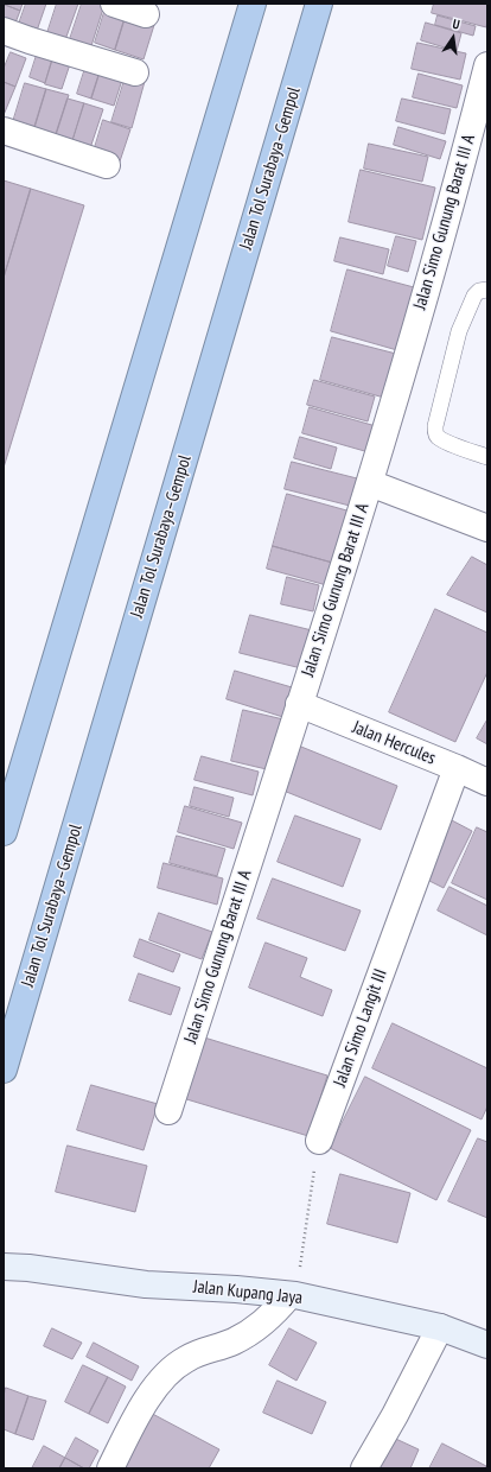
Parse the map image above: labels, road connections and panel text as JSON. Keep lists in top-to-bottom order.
{
  "streets": {
    "highway": ["Jalan Tol Surabaya–Gempol"],
    "main road": ["Jalan Kupang Jaya"],
    "street": ["Jalan Simo Gunung Barat III A", "Jalan Hercules", "Jalan Simo Langit III"]
  },
  "crossings": [
    ["Jalan Simo Gunung Barat III A", "Jalan Hercules"],
    ["Jalan Hercules", "Jalan Simo Langit III"]
  ],
  "north": "top"
}
